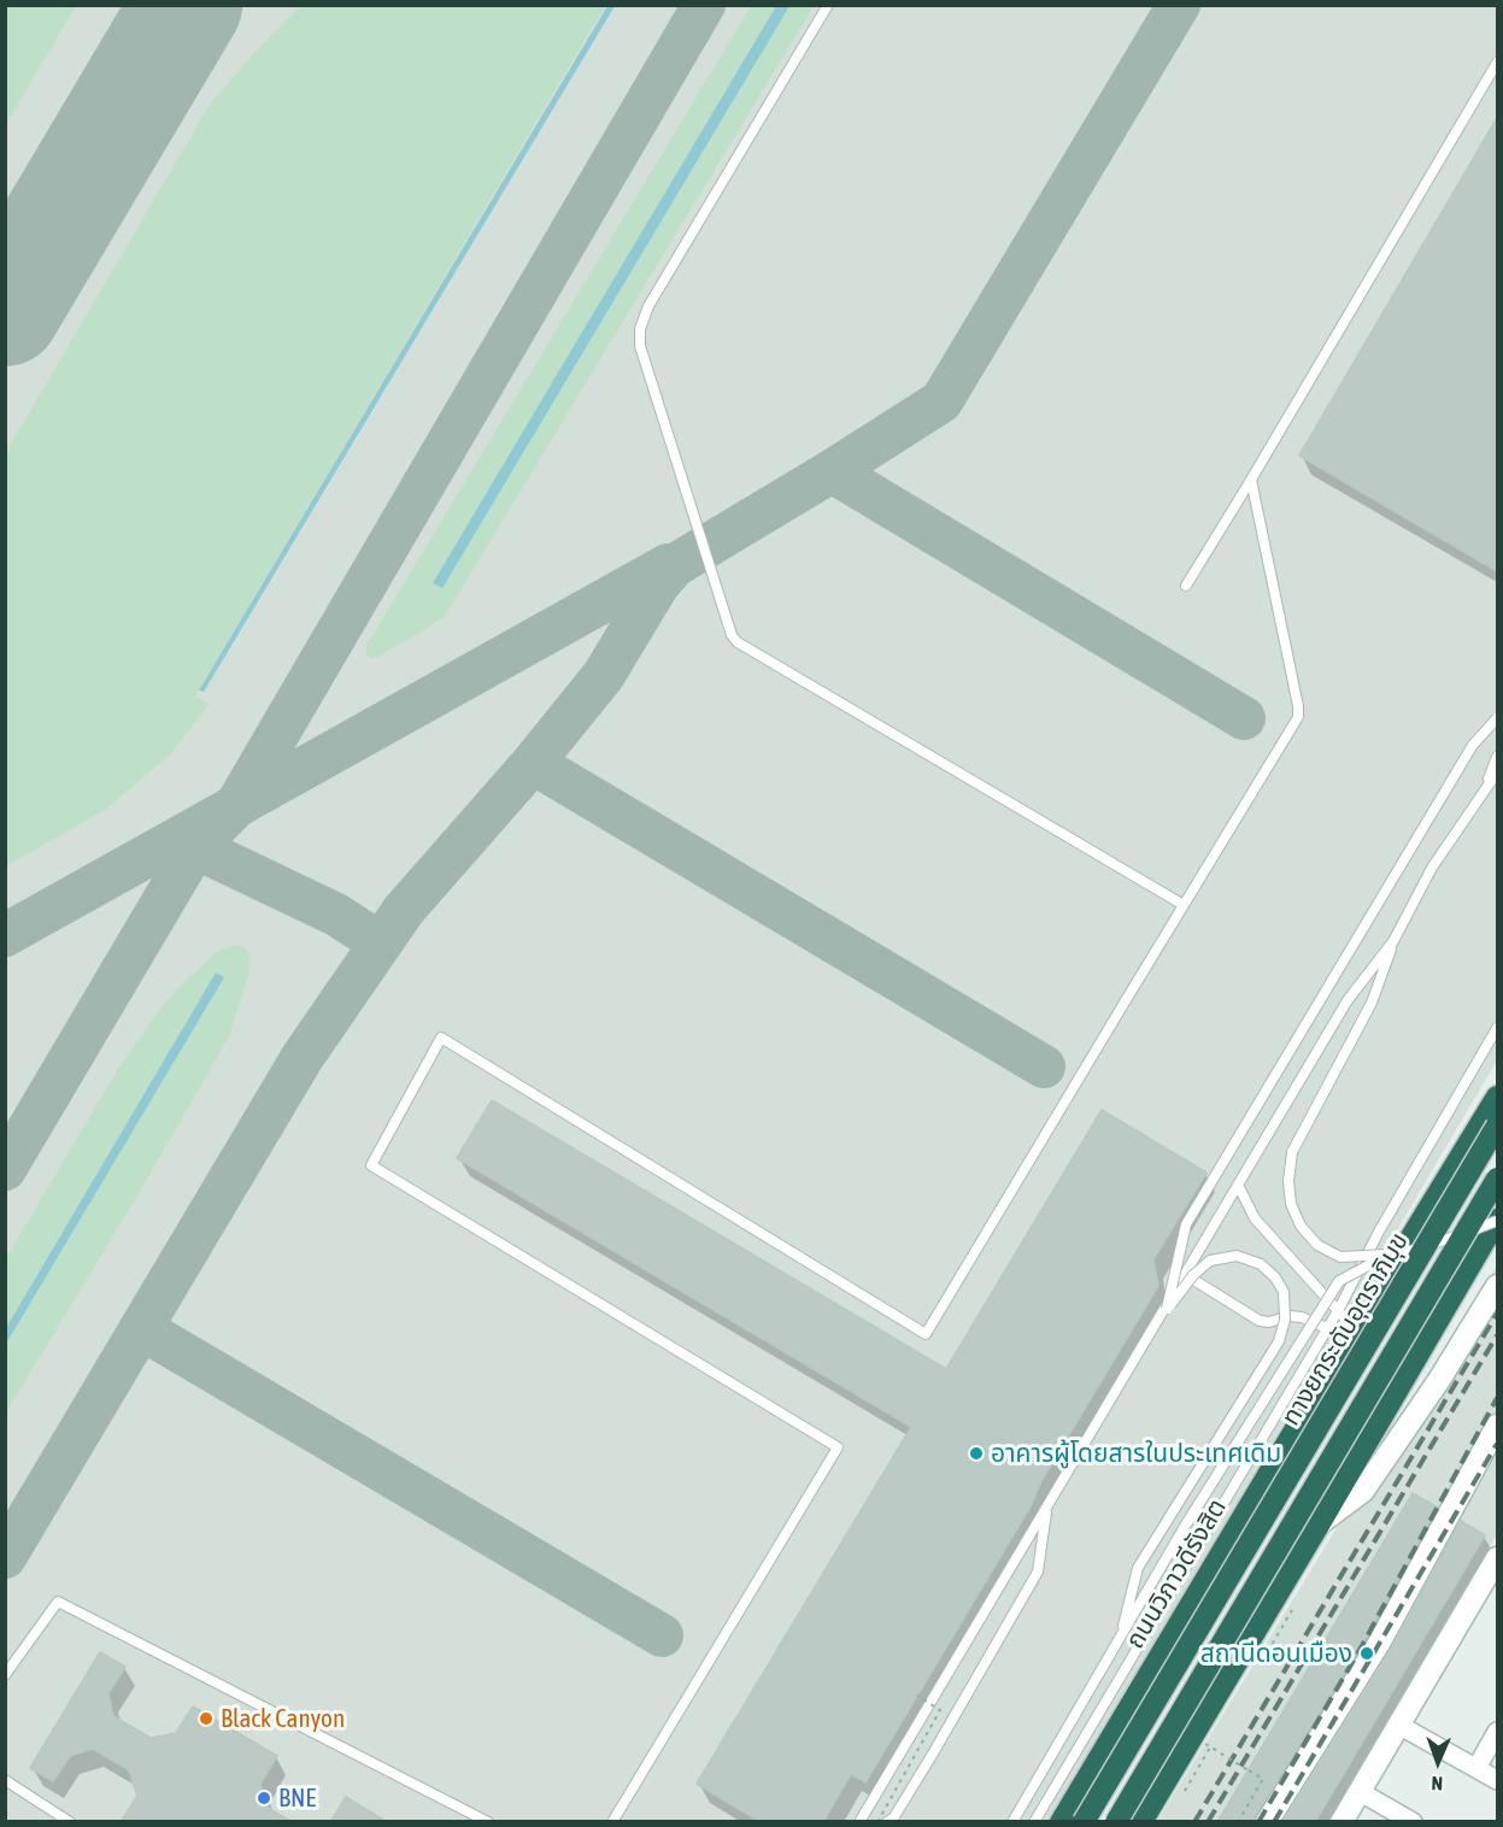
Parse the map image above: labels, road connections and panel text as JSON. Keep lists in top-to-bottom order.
{
  "streets": {
    "highway": ["ทางยกระดับอุตราภิมุข", "ถนนวิภาวดีรังสิต"]
  },
  "places": [
    "อาคารผู้โดยสารในประเทศเดิม",
    "สถานีดอนเมือง",
    "Black Canyon",
    "BNE"
  ],
  "north": "bottom"
}
